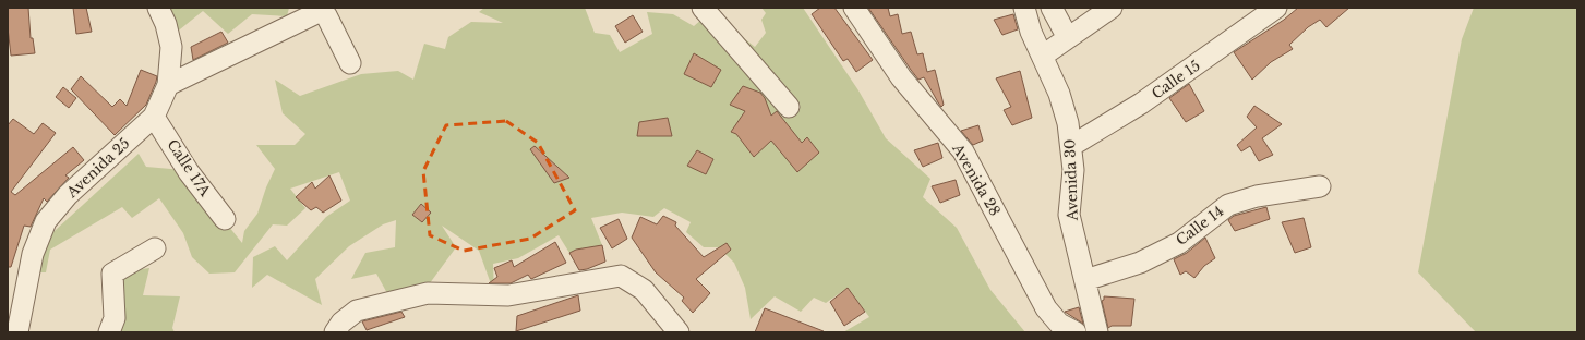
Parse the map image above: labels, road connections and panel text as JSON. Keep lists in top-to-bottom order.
{
  "streets": {
    "street": [
      "Calle 15",
      "Avenida 25",
      "Calle 17A",
      "Avenida 28",
      "Avenida 30",
      "Calle 14"
    ]
  },
  "crossings": [
    ["Calle 15", "Avenida 30"],
    ["Avenida 25", "Calle 17A"],
    ["Avenida 30", "Calle 14"]
  ]
}
